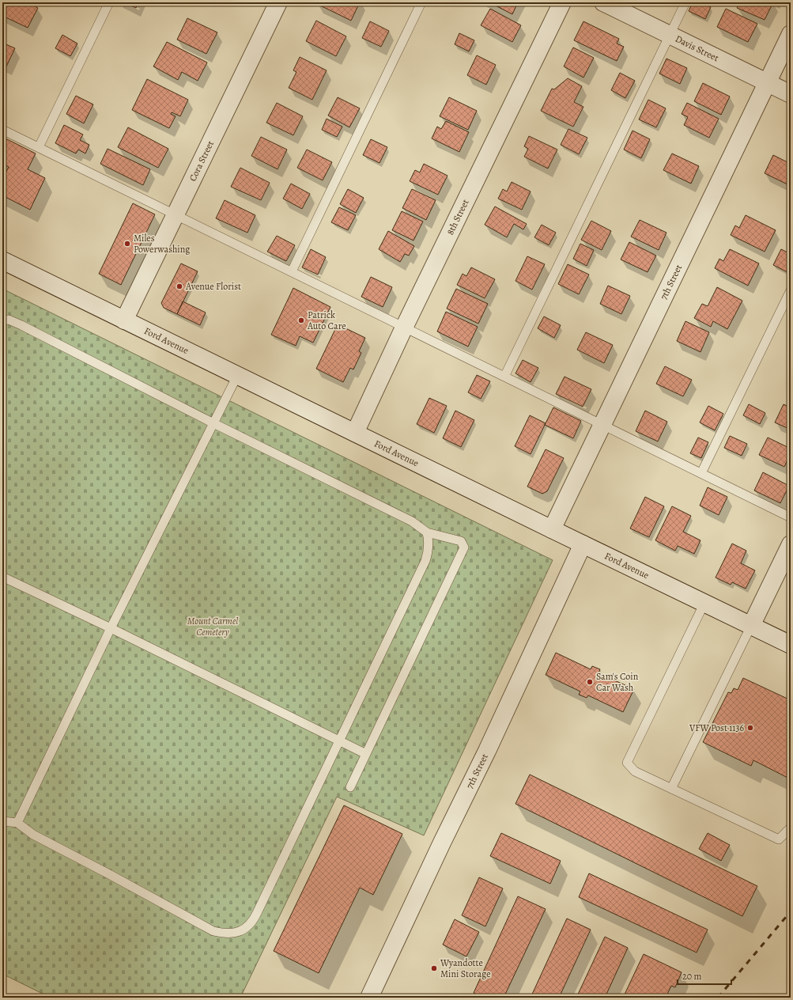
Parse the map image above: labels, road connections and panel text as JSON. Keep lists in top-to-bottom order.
{
  "streets": {
    "street": [
      "Davis Street",
      "Cora Street",
      "8th Street",
      "7th Street",
      "Ford Avenue"
    ]
  },
  "crossings": [
    ["Davis Street", "7th Street"],
    ["Cora Street", "Ford Avenue"],
    ["8th Street", "Ford Avenue"],
    ["7th Street", "Ford Avenue"]
  ],
  "parks": ["Mount Carmel Cemetery"],
  "places": [
    "Miles Powerwashing",
    "Avenue Florist",
    "Patrick Auto Care",
    "Sam's Coin Car Wash",
    "VFW Post 1136",
    "Wyandotte Mini Storage"
  ],
  "scale_bar": "20 m"
}
